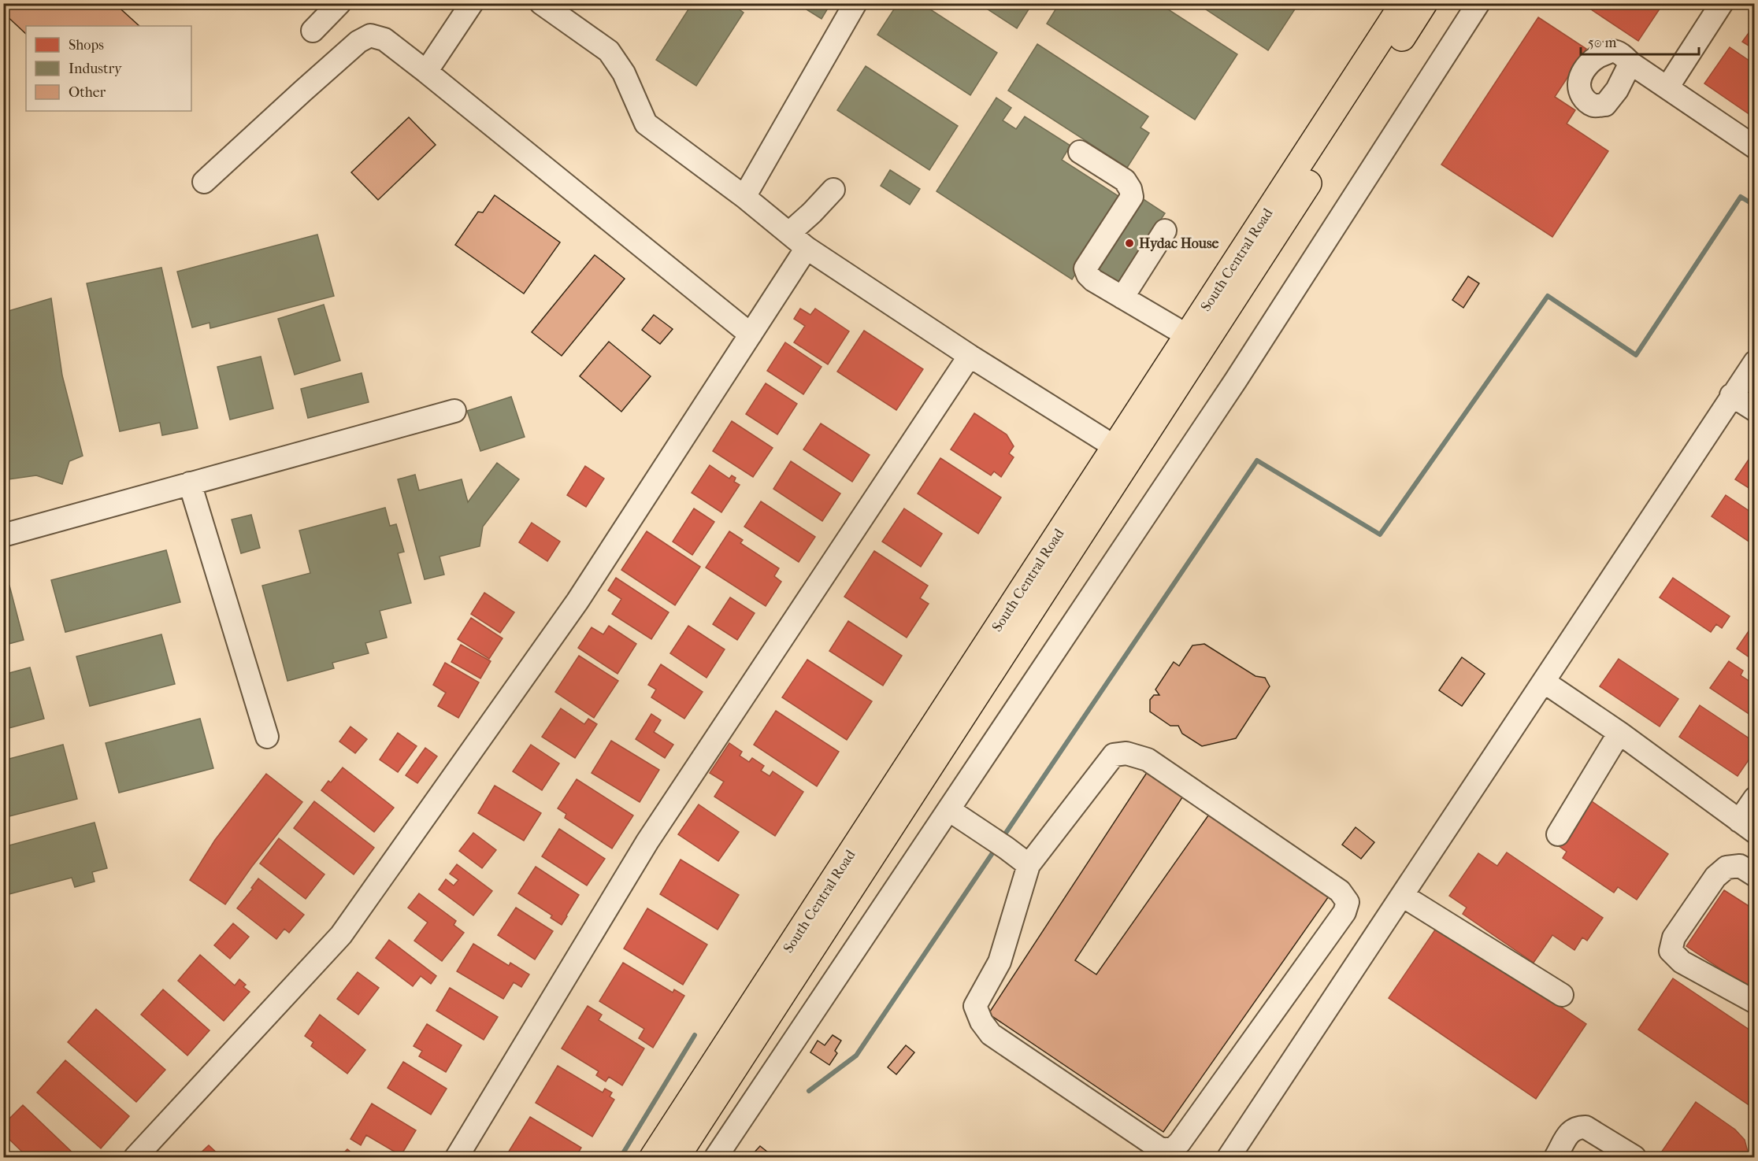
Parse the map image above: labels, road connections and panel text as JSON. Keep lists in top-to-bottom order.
{
  "streets": {
    "main road": ["South Central Road"]
  },
  "places": ["Hydac House"],
  "legend": ["Shops", "Industry", "Other"],
  "scale_bar": "50 m"
}
